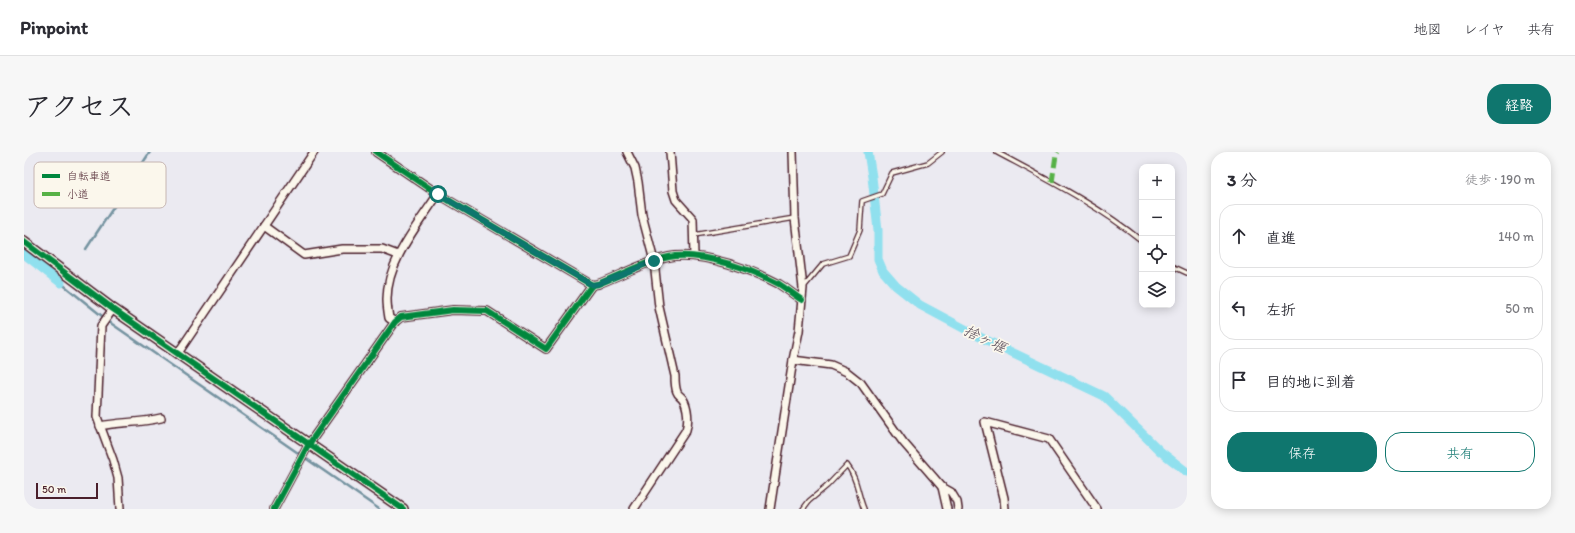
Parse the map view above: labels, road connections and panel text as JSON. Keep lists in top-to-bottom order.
{
  "water": ["捨ヶ堰"],
  "legend": ["自転車道", "小道"],
  "scale_bar": "50 m",
  "page": {
    "header": "Pinpoint",
    "nav": ["地図", "レイヤ", "共有"],
    "title": "アクセス",
    "buttons": [
      "経路",
      ["保存", "共有"]
    ],
    "heading": ["3 分", "徒歩 · 190 m"],
    "map_buttons": ["+", "−"],
    "list": [
      ["直進", "140 m"],
      ["左折", "50 m"],
      "目的地に到着"
    ],
    "scale": "50 m"
  }
}
